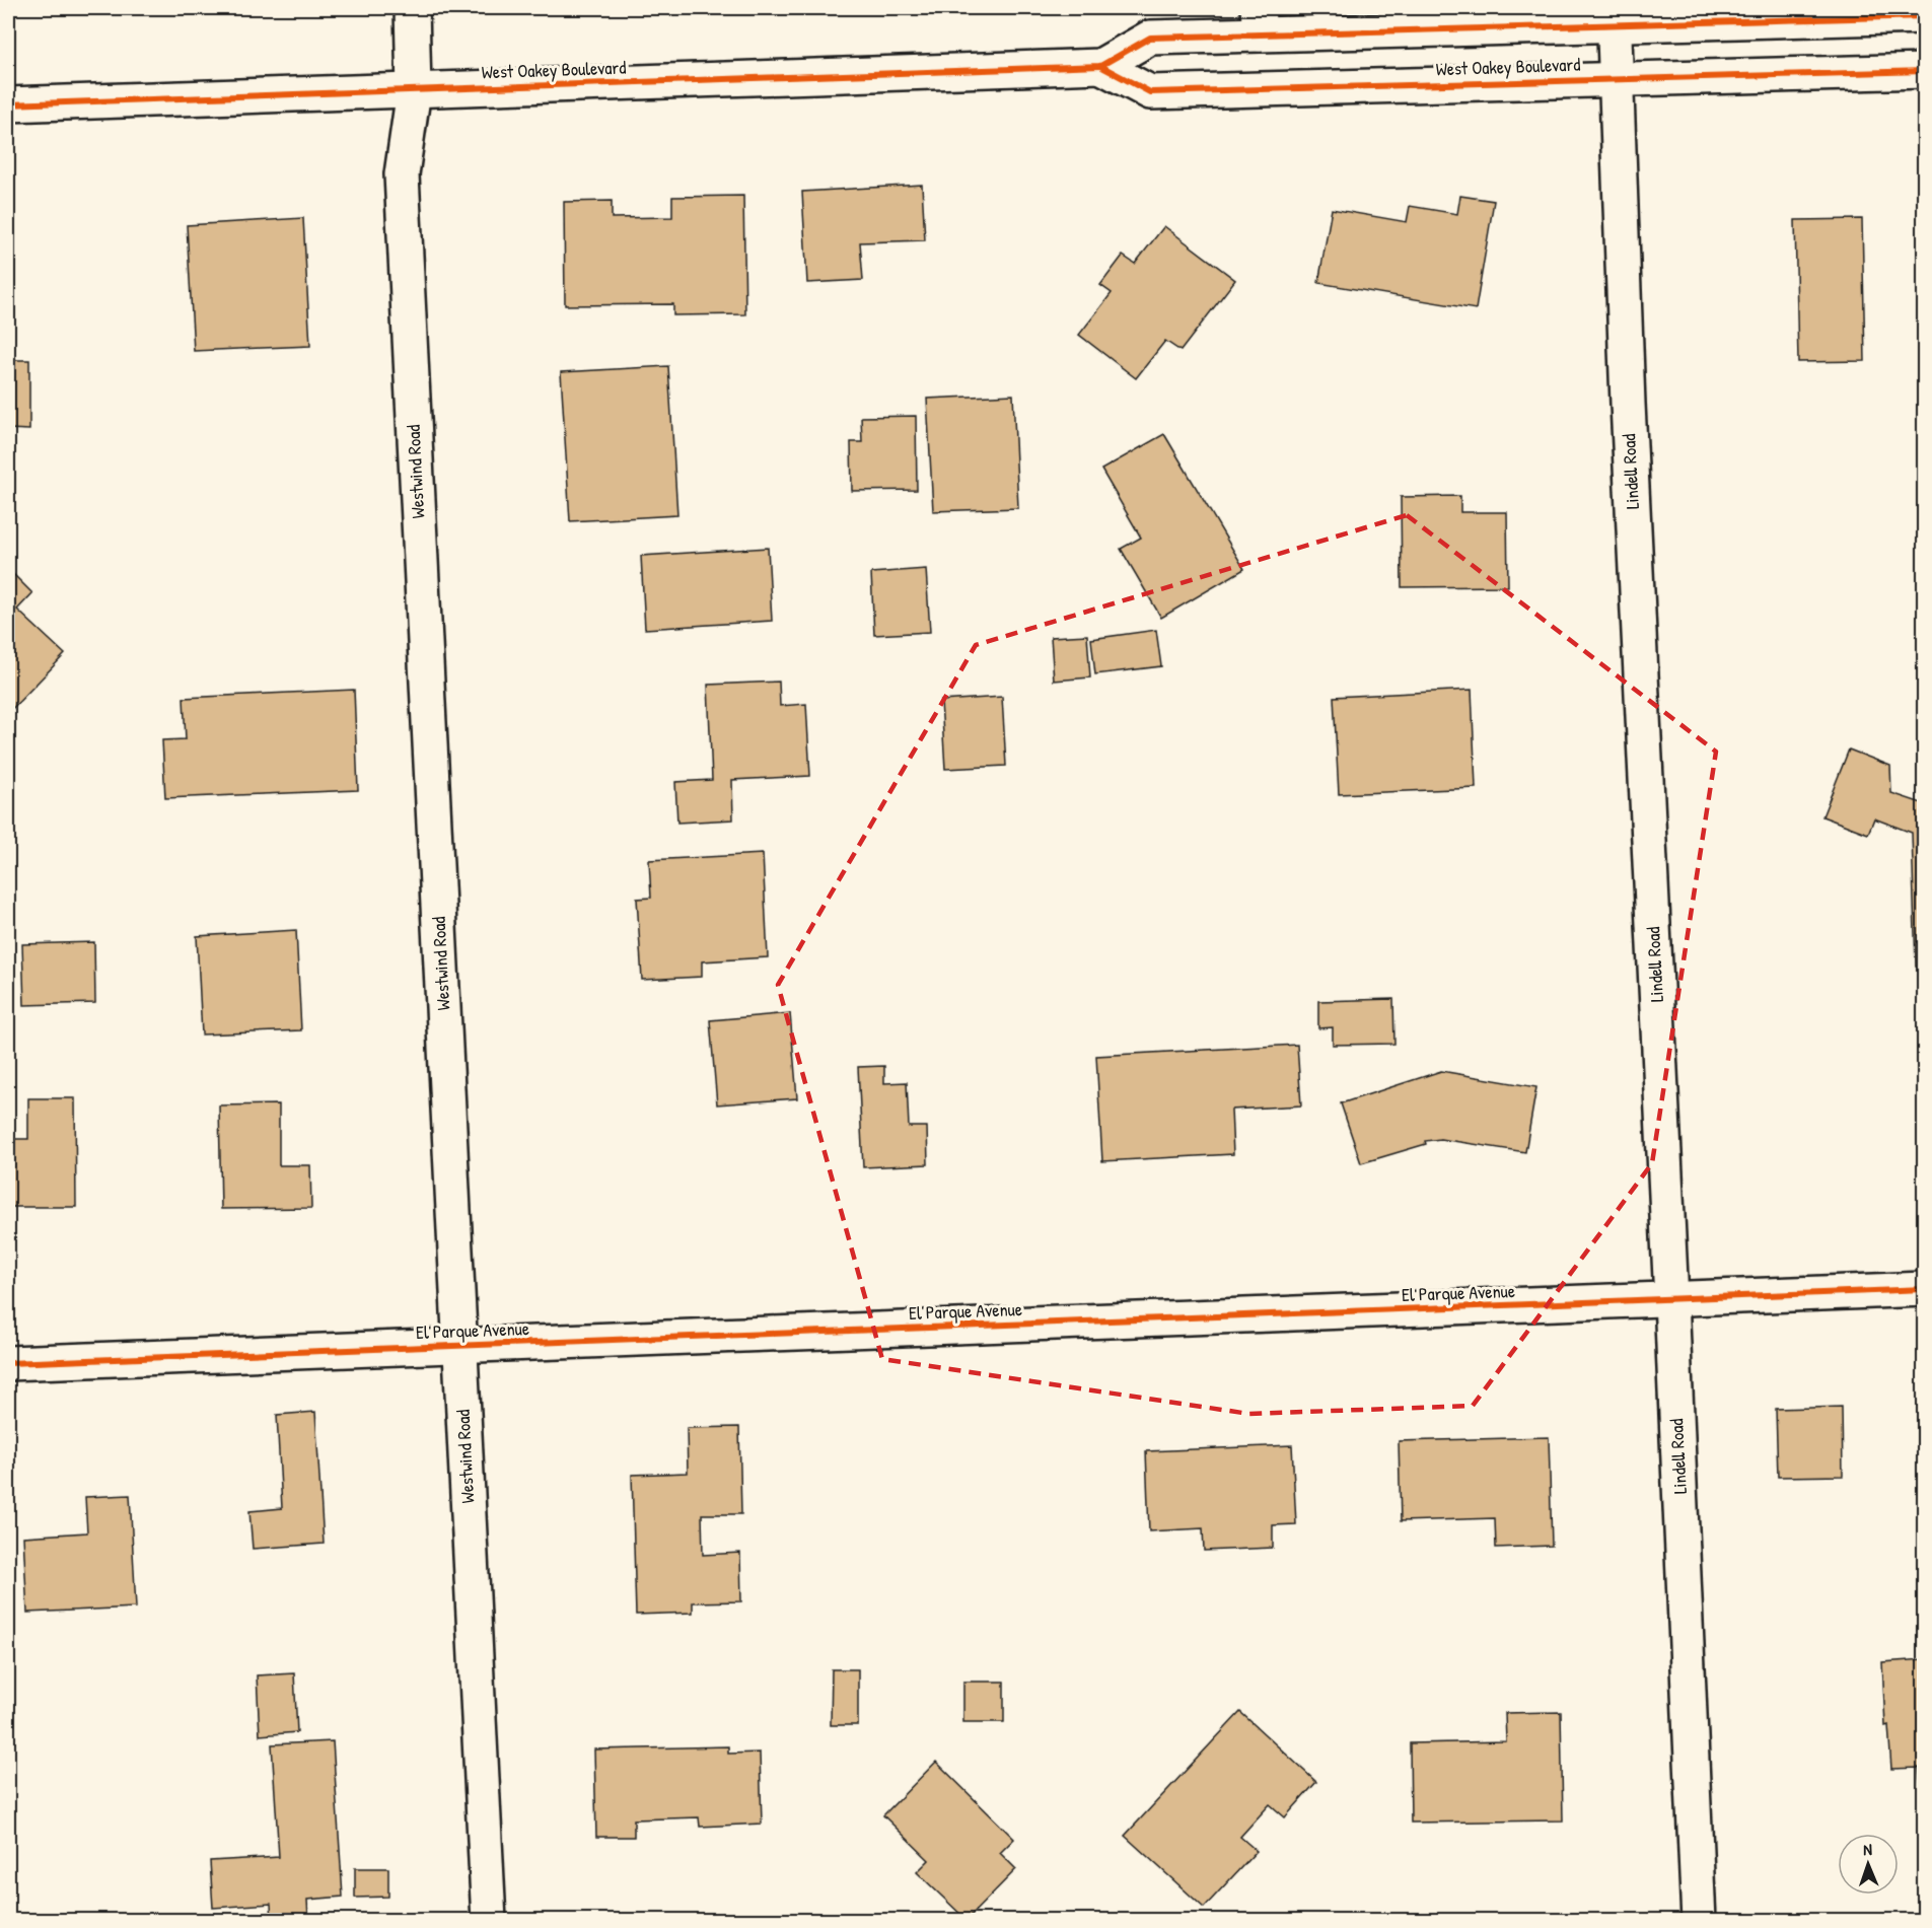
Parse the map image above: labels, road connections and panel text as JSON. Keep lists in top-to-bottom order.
{
  "streets": {
    "street": [
      "West Oakey Boulevard",
      "Westwind Road",
      "Lindell Road",
      "El Parque Avenue"
    ]
  },
  "crossings": [
    ["West Oakey Boulevard", "Westwind Road"],
    ["West Oakey Boulevard", "Lindell Road"],
    ["Westwind Road", "El Parque Avenue"],
    ["Lindell Road", "El Parque Avenue"]
  ],
  "north": "top"
}
